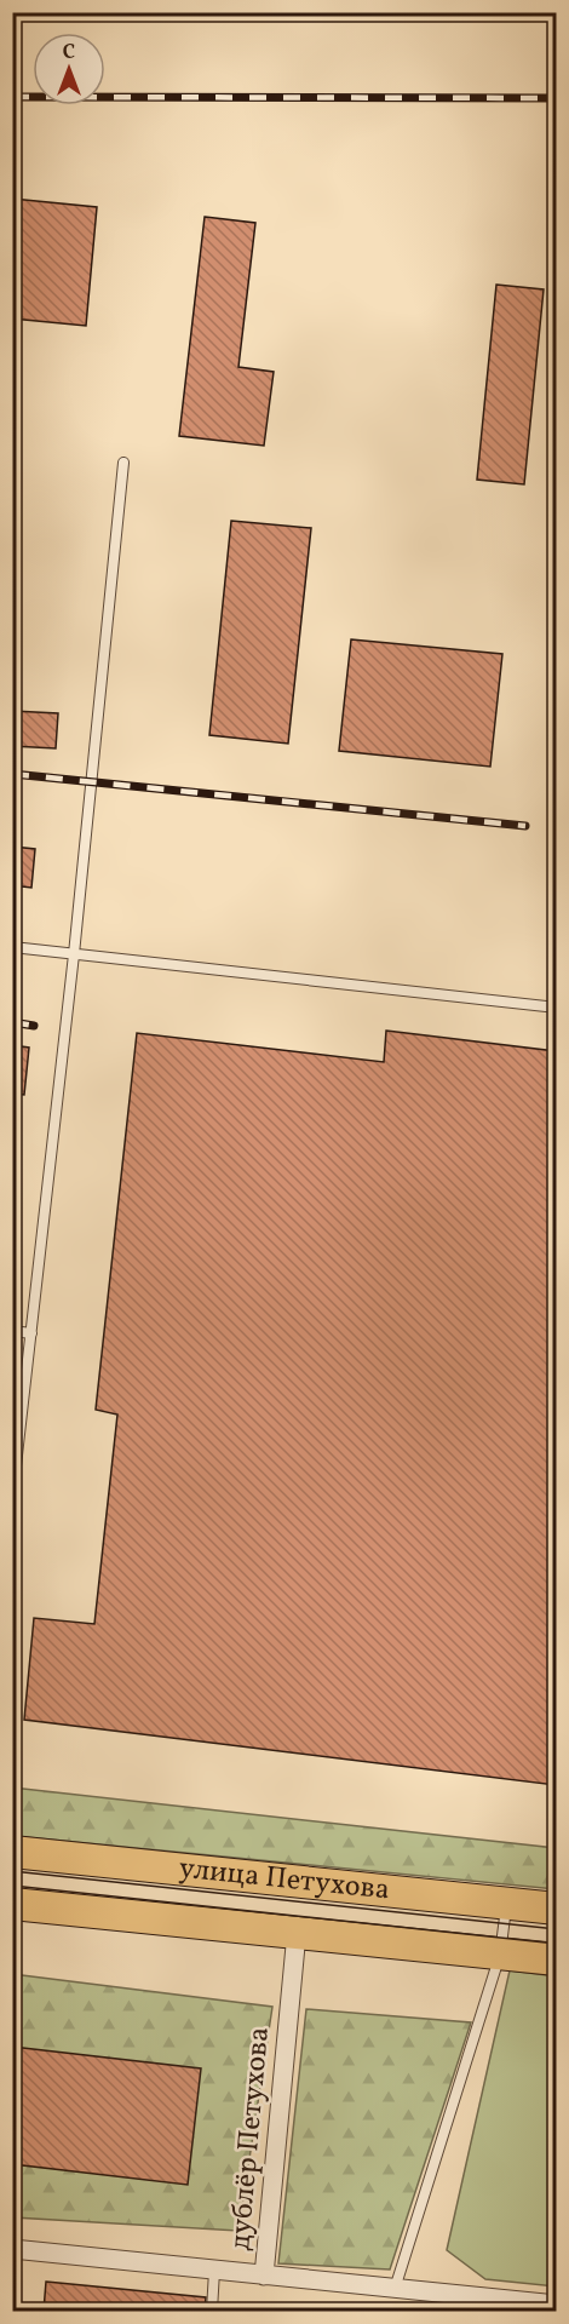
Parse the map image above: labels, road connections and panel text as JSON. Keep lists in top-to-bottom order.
{
  "streets": {
    "highway": ["улица Петухова"],
    "street": ["дублёр Петухова"]
  },
  "crossings": [
    ["улица Петухова", "дублёр Петухова"]
  ],
  "north": "top"
}
